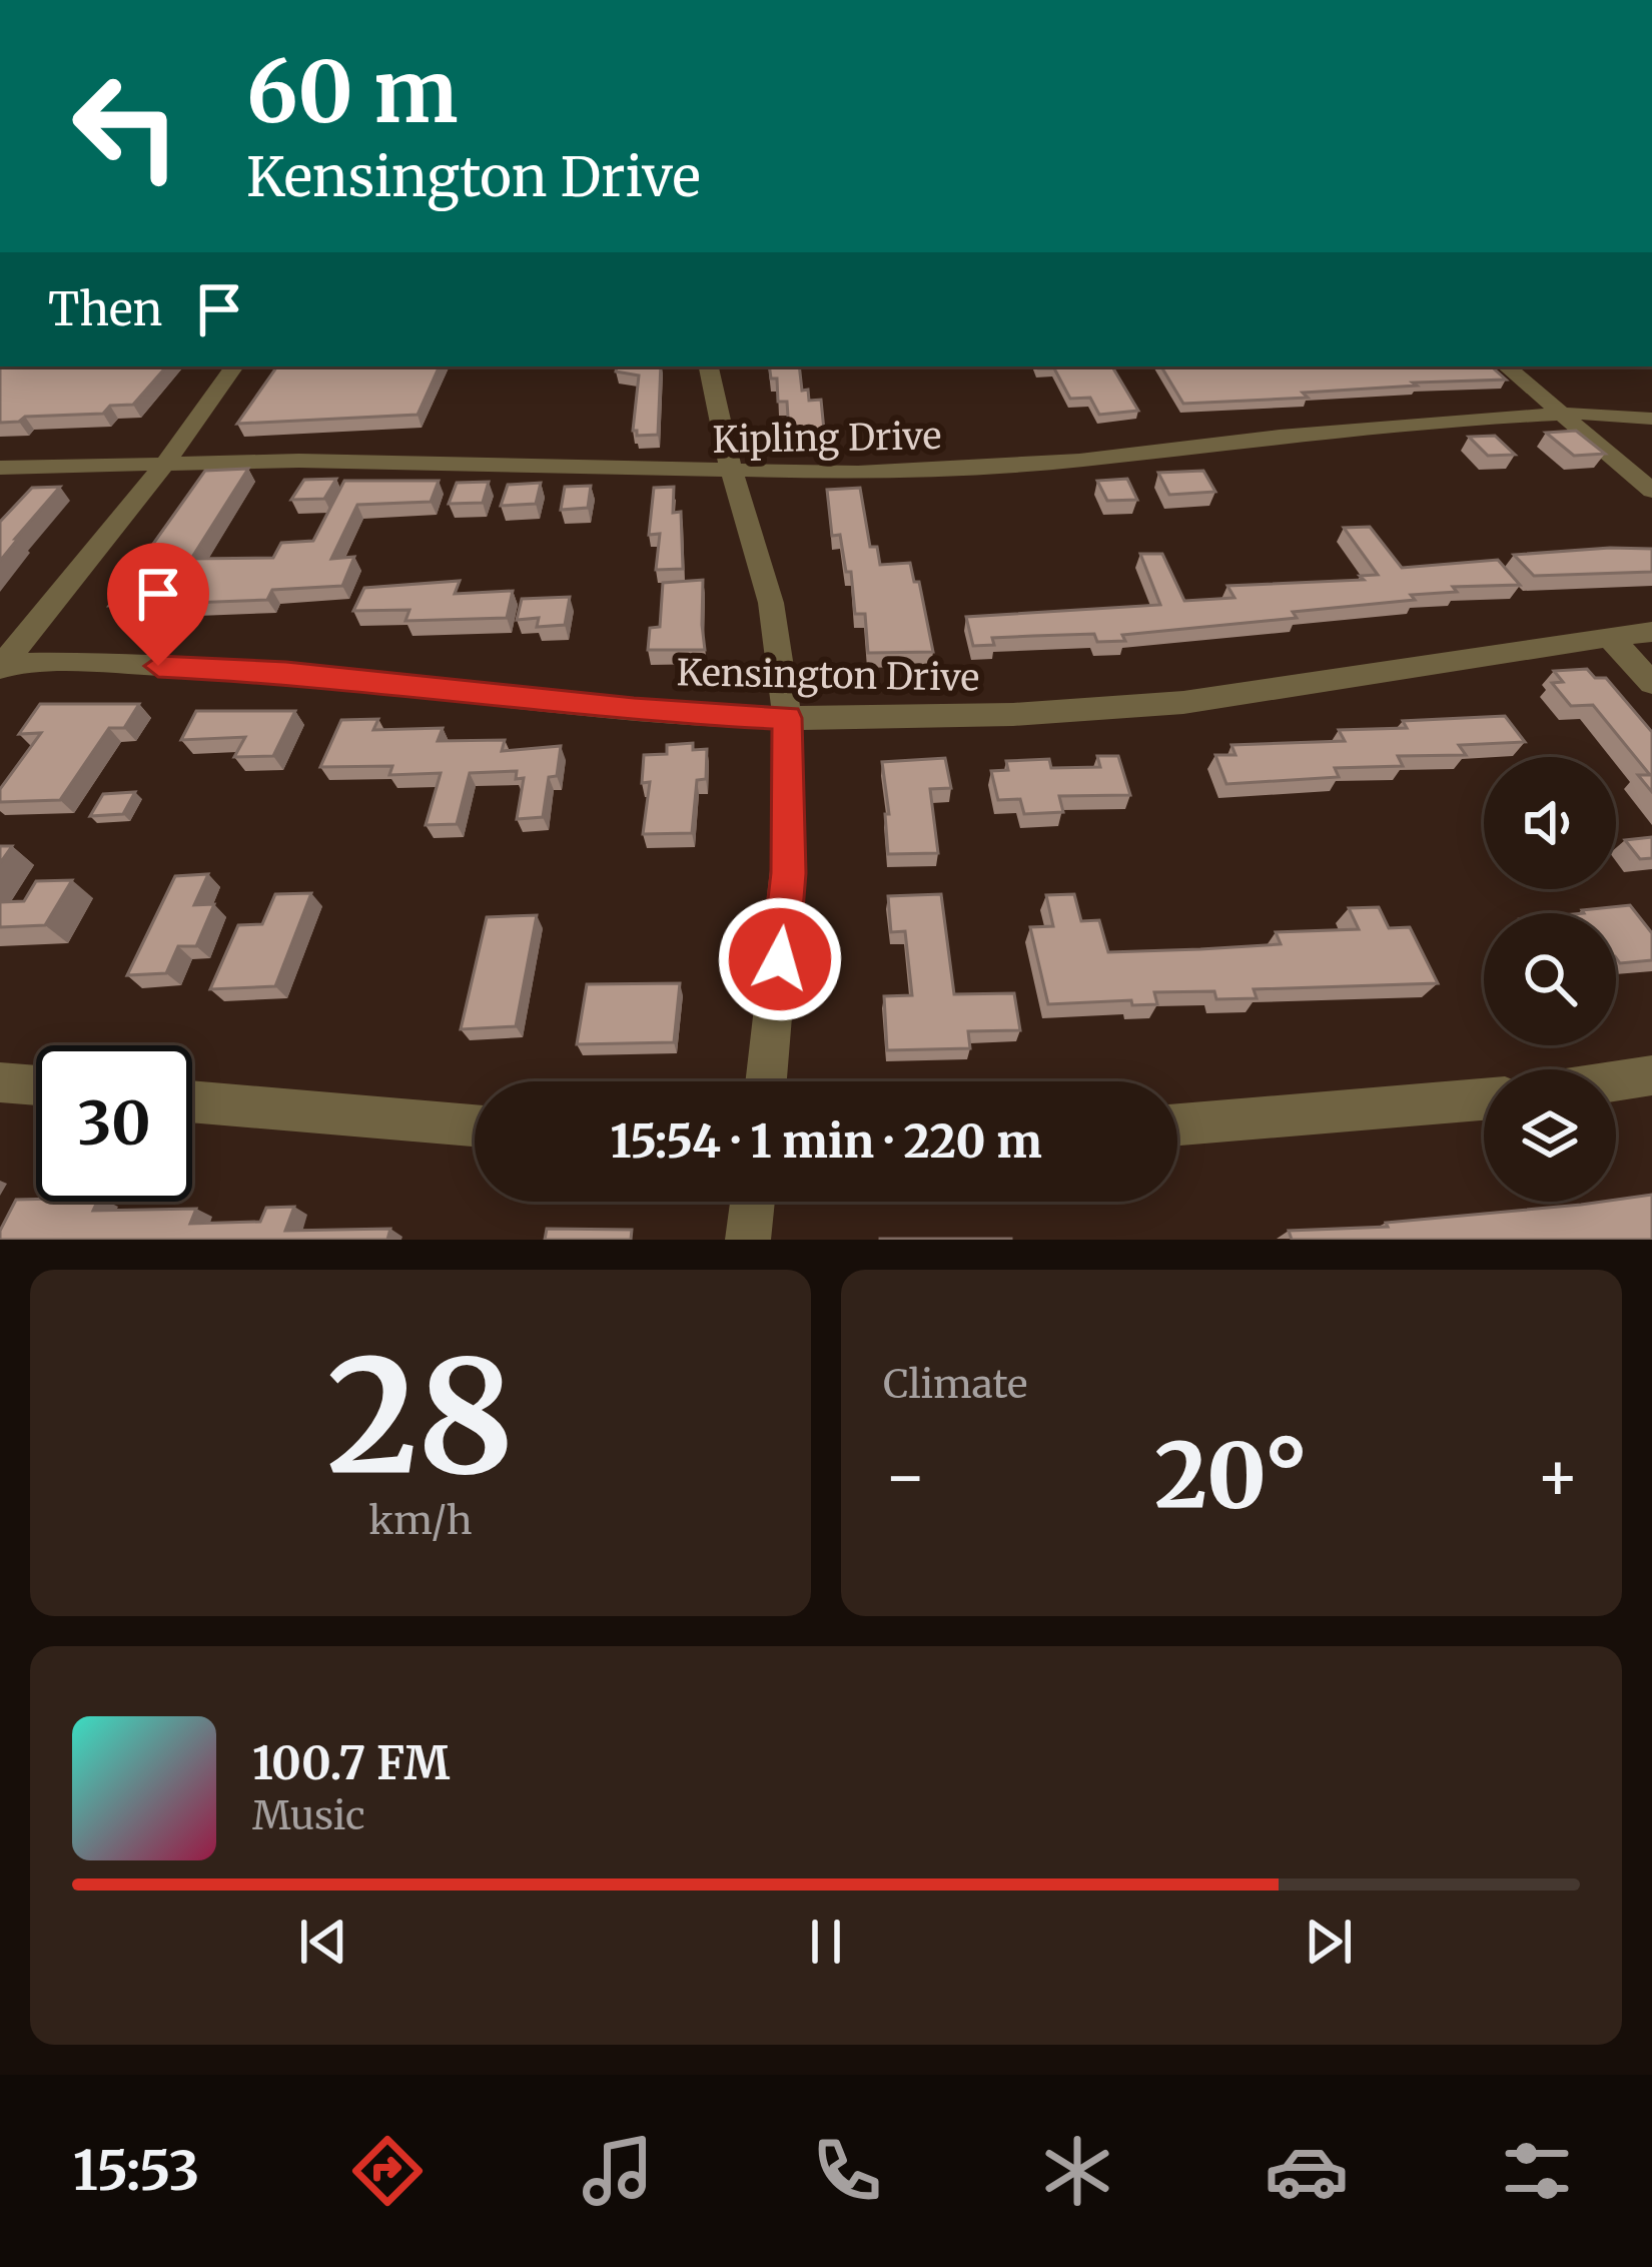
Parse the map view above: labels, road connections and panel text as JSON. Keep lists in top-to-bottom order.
{
  "streets": {
    "street": ["Kipling Drive", "Kensington Drive"]
  },
  "page": {
    "turn": ["60 m", "Kensington Drive"],
    "then": "Then",
    "limit": "30",
    "trip": "15:54 · 1 min · 220 m",
    "tile": [
      ["28", "km/h"],
      "Climate"
    ],
    "heat": ["−", "20°", "+"],
    "song": ["100.7 FM", "Music"],
    "tabs": "15:53"
  }
}
